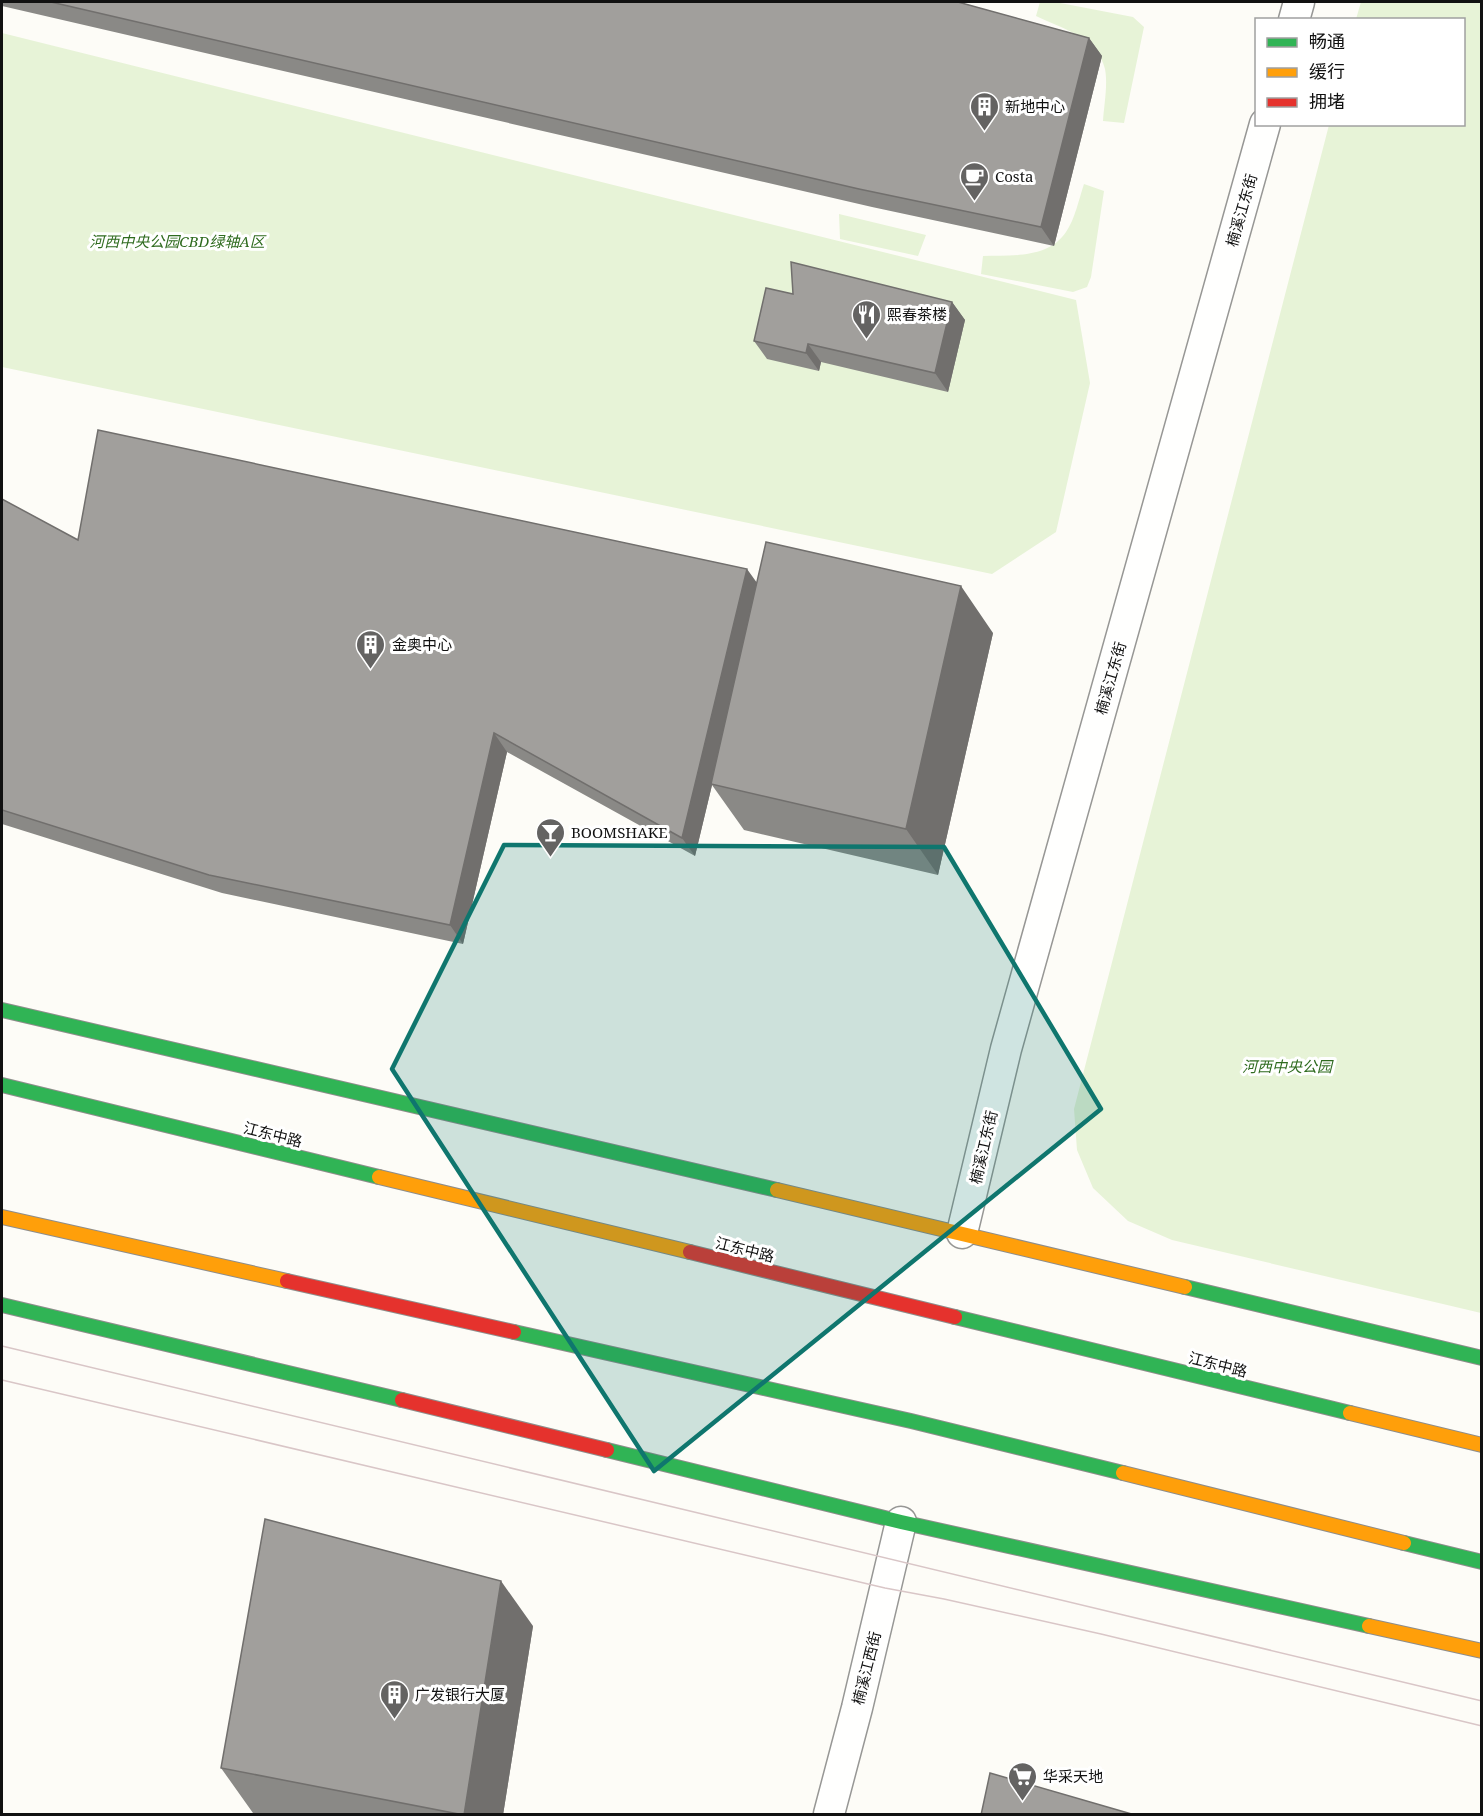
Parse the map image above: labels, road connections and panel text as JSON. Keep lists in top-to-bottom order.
{
  "streets": {
    "street": ["楠溪江东街", "江东中路", "楠溪江西街"]
  },
  "parks": ["河西中央公园CBD绿轴A区", "河西中央公园"],
  "places": {
    "building": ["新地中心", "金奥中心", "广发银行大厦"],
    "cafe": ["Costa"],
    "restaurant": ["熙春茶楼"],
    "bar": ["BOOMSHAKE"],
    "supermarket": ["华采天地"]
  },
  "legend": ["畅通", "缓行", "拥堵"]
}
